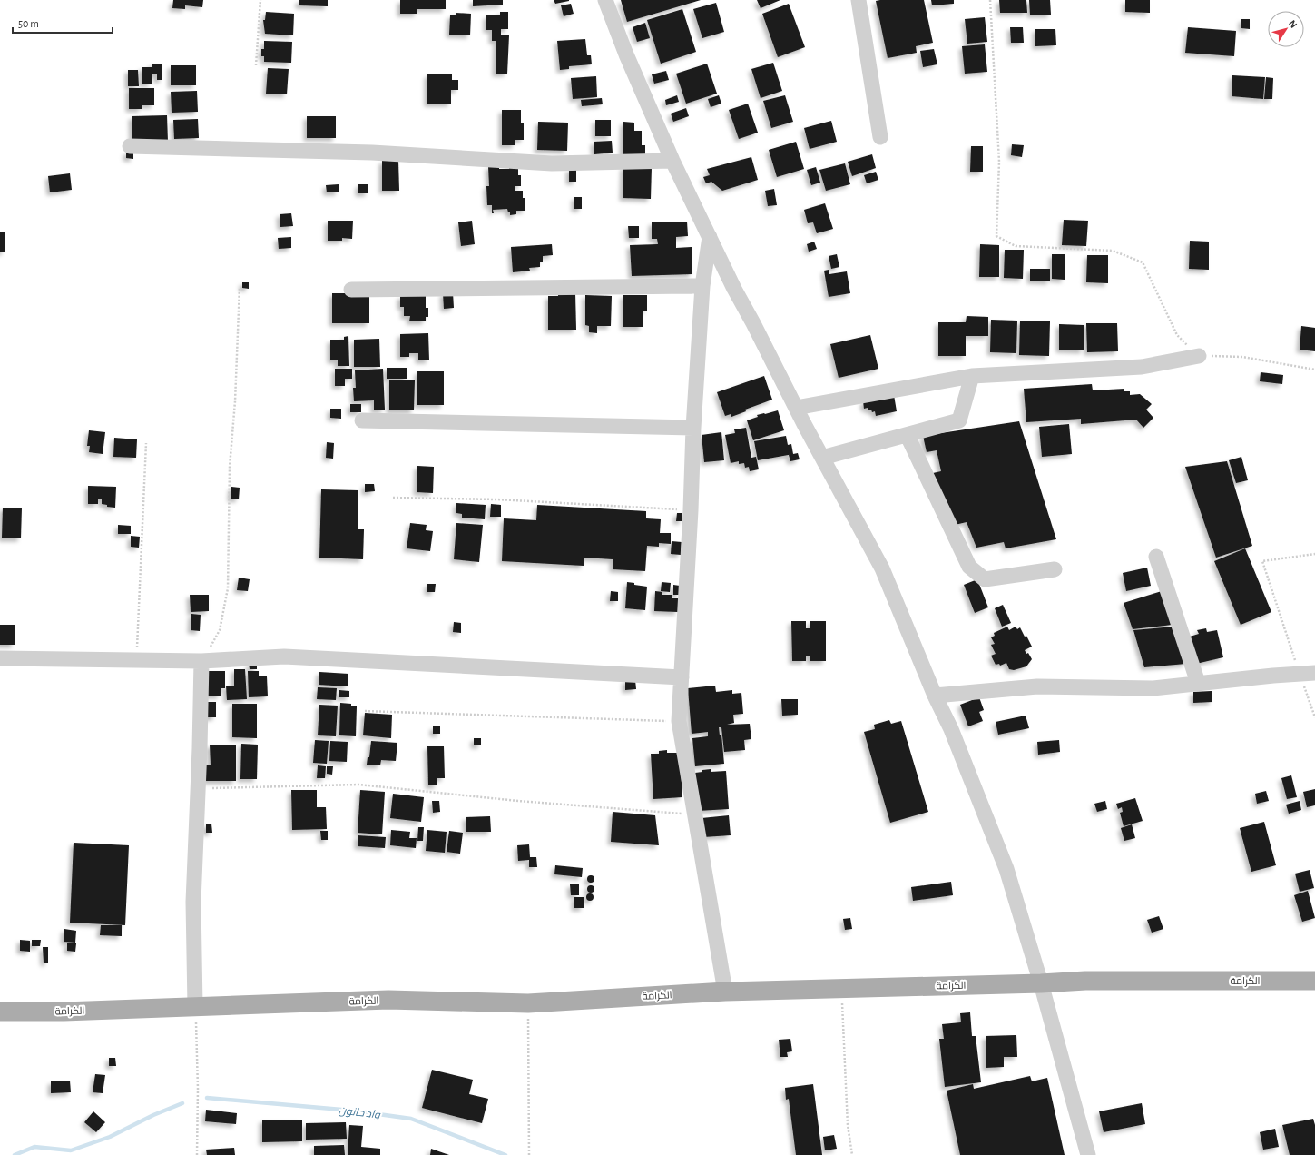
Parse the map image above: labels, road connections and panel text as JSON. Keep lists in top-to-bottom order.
{
  "streets": {
    "main road": ["الكرامة"]
  },
  "water": ["واد حانون"],
  "scale_bar": "50 m",
  "north": "top right"
}
